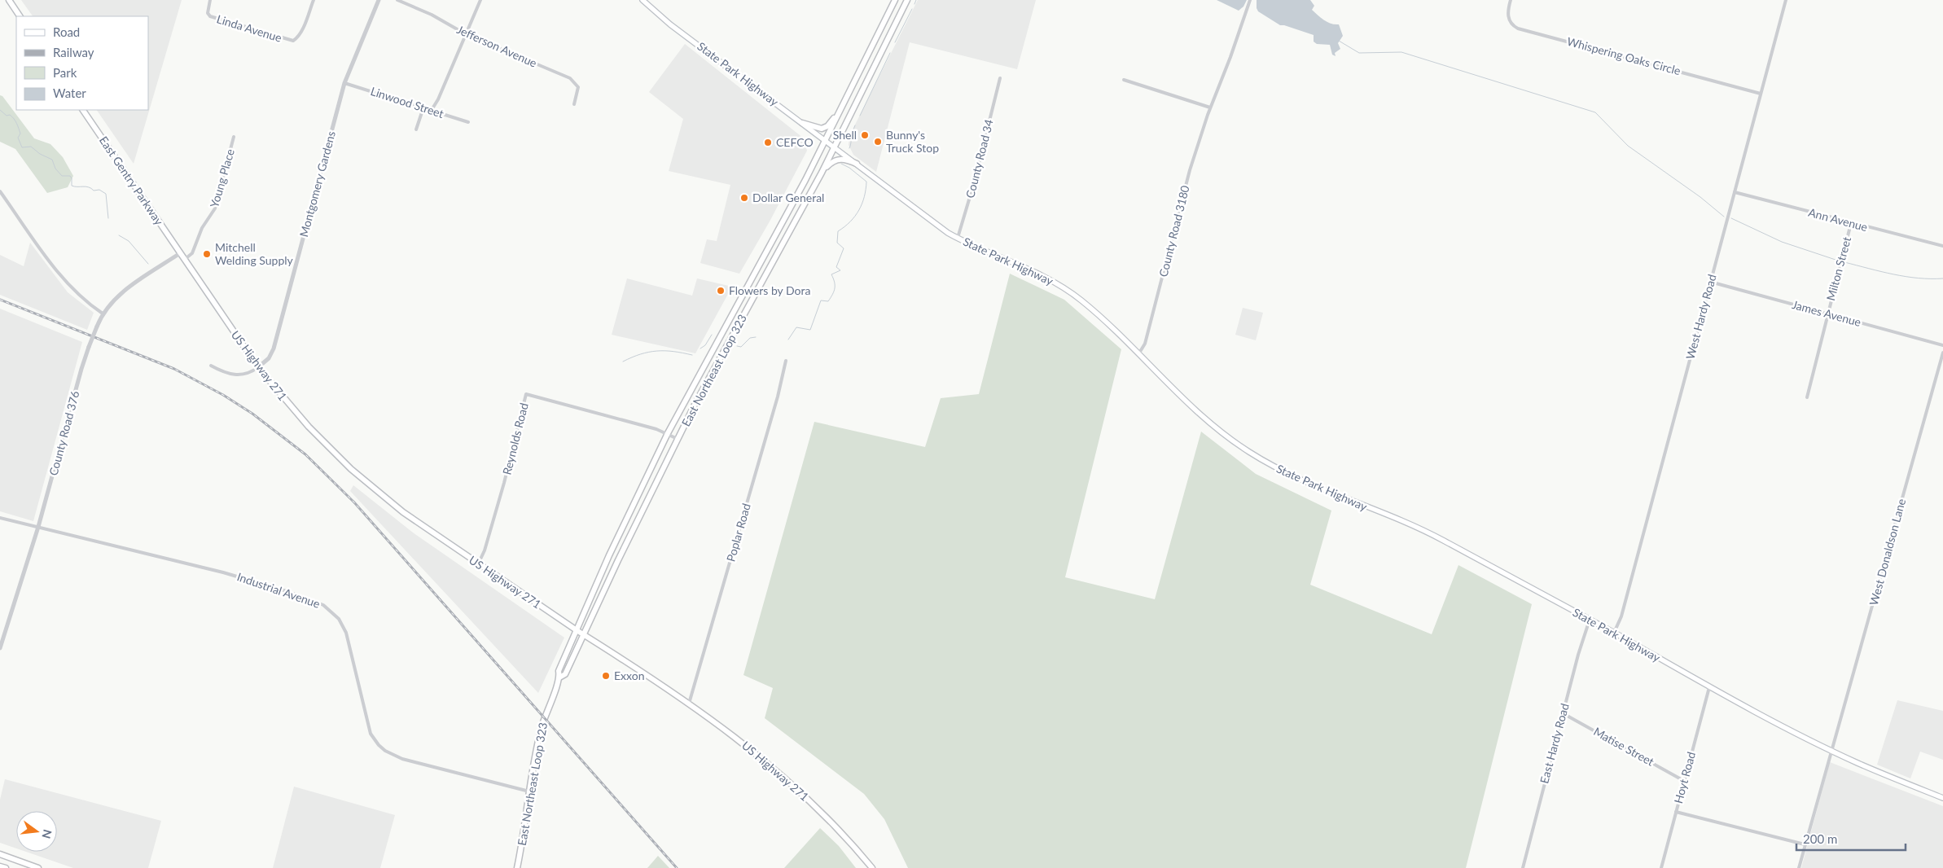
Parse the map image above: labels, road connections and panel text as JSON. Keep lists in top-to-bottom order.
{
  "streets": {
    "main road": [
      "State Park Highway",
      "East Gentry Parkway",
      "US Highway 271",
      "East Northeast Loop 323"
    ],
    "street": [
      "Linda Avenue",
      "Jefferson Avenue",
      "Whispering Oaks Circle",
      "Linwood Street",
      "County Road 34",
      "Young Place",
      "Montgomery Gardens",
      "Ann Avenue",
      "County Road 3180",
      "Milton Street",
      "James Avenue",
      "West Hardy Road",
      "County Road 376",
      "Reynolds Road",
      "Poplar Road",
      "West Donaldson Lane",
      "Industrial Avenue",
      "East Hardy Road",
      "Matise Street",
      "Hoyt Road"
    ]
  },
  "crossings": [
    ["Whispering Oaks Circle", "West Hardy Road"],
    ["State Park Highway", "County Road 34"],
    ["State Park Highway", "County Road 3180"],
    ["State Park Highway", "West Hardy Road"],
    ["State Park Highway", "East Northeast Loop 323"],
    ["State Park Highway", "West Donaldson Lane"],
    ["State Park Highway", "East Hardy Road"],
    ["State Park Highway", "Hoyt Road"],
    ["Linwood Street", "Montgomery Gardens"],
    ["Young Place", "US Highway 271"],
    ["East Gentry Parkway", "US Highway 271"],
    ["East Gentry Parkway", "County Road 376"],
    ["Montgomery Gardens", "US Highway 271"],
    ["Ann Avenue", "Milton Street"],
    ["Ann Avenue", "West Hardy Road"],
    ["Milton Street", "James Avenue"],
    ["James Avenue", "West Hardy Road"],
    ["US Highway 271", "East Northeast Loop 323"],
    ["US Highway 271", "County Road 376"],
    ["US Highway 271", "Reynolds Road"],
    ["US Highway 271", "Poplar Road"],
    ["East Northeast Loop 323", "Reynolds Road"],
    ["East Northeast Loop 323", "Industrial Avenue"],
    ["County Road 376", "Industrial Avenue"],
    ["East Hardy Road", "Matise Street"],
    ["Matise Street", "Hoyt Road"]
  ],
  "places": [
    "Shell",
    "Bunny's Truck Stop",
    "CEFCO",
    "Dollar General",
    "Mitchell Welding Supply",
    "Flowers by Dora",
    "Exxon"
  ],
  "legend": [
    "Road",
    "Railway",
    "Park",
    "Water"
  ],
  "scale_bar": "200 m",
  "north": "right"
}
